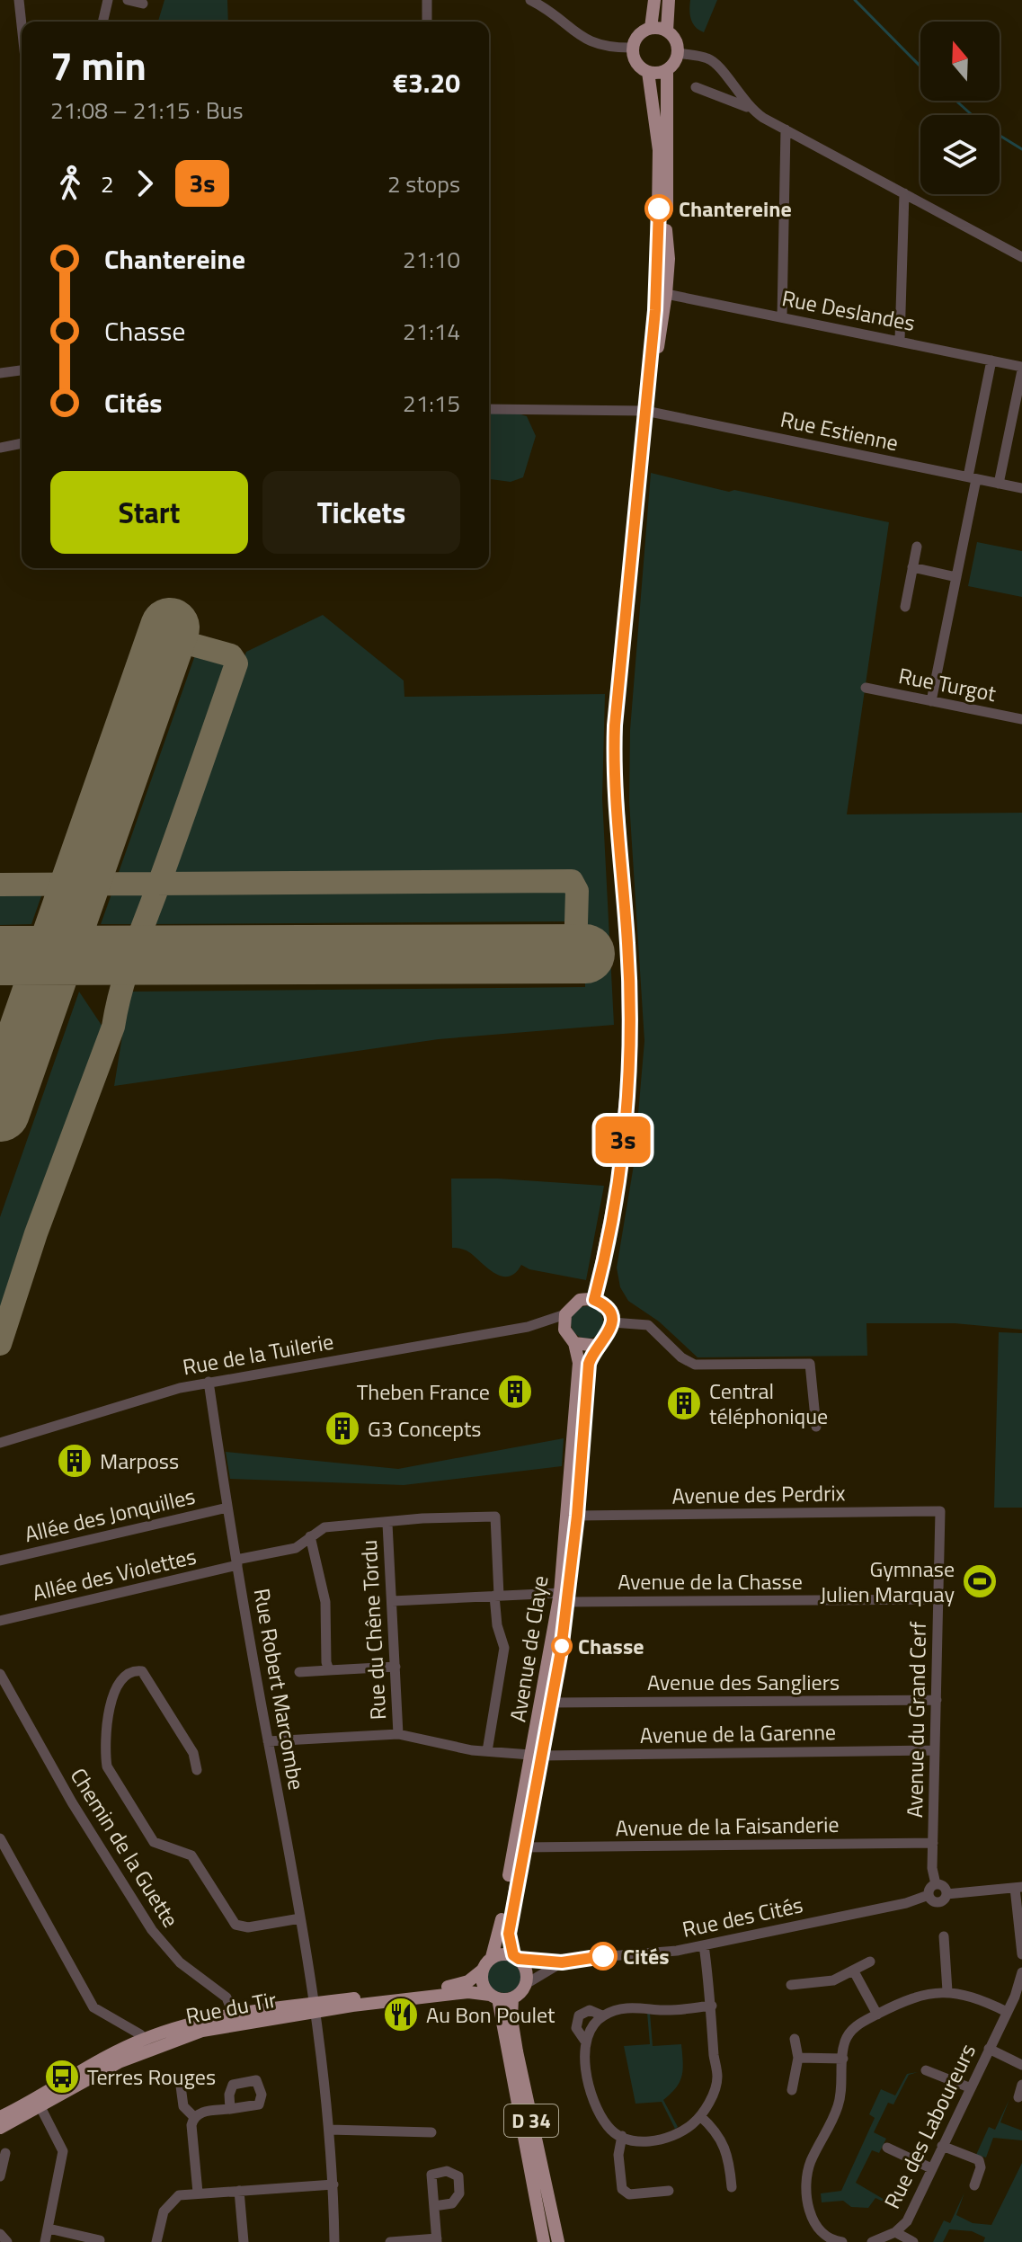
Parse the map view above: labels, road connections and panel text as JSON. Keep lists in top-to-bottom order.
{
  "streets": {
    "main road": ["Avenue de Claye", "Rue du Tir", "D 34"],
    "street": [
      "Rue Deslandes",
      "Rue Estienne",
      "Rue Turgot",
      "Rue de la Tuilerie",
      "Avenue des Perdrix",
      "Allée des Jonquilles",
      "Allée des Violettes",
      "Avenue de la Chasse",
      "Rue du Chêne Tordu",
      "Avenue des Sangliers",
      "Rue Robert Marcombe",
      "Avenue du Grand Cerf",
      "Avenue de la Garenne",
      "Avenue de la Faisanderie",
      "Chemin de la Guette",
      "Rue des Cités",
      "Rue des Laboureurs"
    ]
  },
  "crossings": [
    ["Rue de la Tuilerie", "Avenue de Claye"],
    ["Rue de la Tuilerie", "Rue Robert Marcombe"],
    ["Avenue des Perdrix", "Avenue de Claye"],
    ["Avenue des Perdrix", "Avenue du Grand Cerf"],
    ["Allée des Jonquilles", "Rue Robert Marcombe"],
    ["Allée des Violettes", "Avenue de la Chasse"],
    ["Allée des Violettes", "Rue du Chêne Tordu"],
    ["Allée des Violettes", "Rue Robert Marcombe"],
    ["Avenue de la Chasse", "Rue du Chêne Tordu"],
    ["Avenue de la Chasse", "Avenue de Claye"],
    ["Avenue de la Chasse", "Avenue du Grand Cerf"],
    ["Rue du Chêne Tordu", "Avenue de la Garenne"],
    ["Avenue de Claye", "Avenue des Sangliers"],
    ["Avenue de Claye", "Avenue de la Garenne"],
    ["Avenue de Claye", "Avenue de la Faisanderie"],
    ["Avenue de Claye", "Rue des Cités"],
    ["Avenue de Claye", "Rue du Tir"],
    ["Avenue de Claye", "D 34"],
    ["Avenue des Sangliers", "Avenue du Grand Cerf"],
    ["Rue Robert Marcombe", "Avenue de la Garenne"],
    ["Rue Robert Marcombe", "Rue du Tir"],
    ["Avenue du Grand Cerf", "Avenue de la Garenne"],
    ["Avenue du Grand Cerf", "Avenue de la Faisanderie"],
    ["Avenue du Grand Cerf", "Rue des Cités"],
    ["Chemin de la Guette", "Rue du Tir"],
    ["Rue des Cités", "Rue du Tir"],
    ["Rue des Cités", "D 34"],
    ["Rue du Tir", "D 34"]
  ],
  "places": {
    "other": ["Chantereine", "Chasse", "Cités"],
    "building": [
      "Theben France",
      "Central téléphonique",
      "G3 Concepts",
      "Marposs"
    ],
    "sports": ["Gymnase Julien Marquay"],
    "restaurant": ["Au Bon Poulet"],
    "bus stop": ["Terres Rouges"]
  },
  "lines": ["bus line 3s"],
  "north": "top",
  "page": {
    "on_map": "3s",
    "heading": ["7 min", "21:08 – 21:15 · Bus", "€3.20"],
    "legs": ["2", "3s", "2 stops"],
    "list": [
      {
        "name": "Chantereine",
        "value": "21:10"
      },
      {
        "name": "Chasse",
        "value": "21:14"
      },
      {
        "name": "Cités",
        "value": "21:15"
      }
    ],
    "buttons": ["Start", "Tickets"]
  }
}
